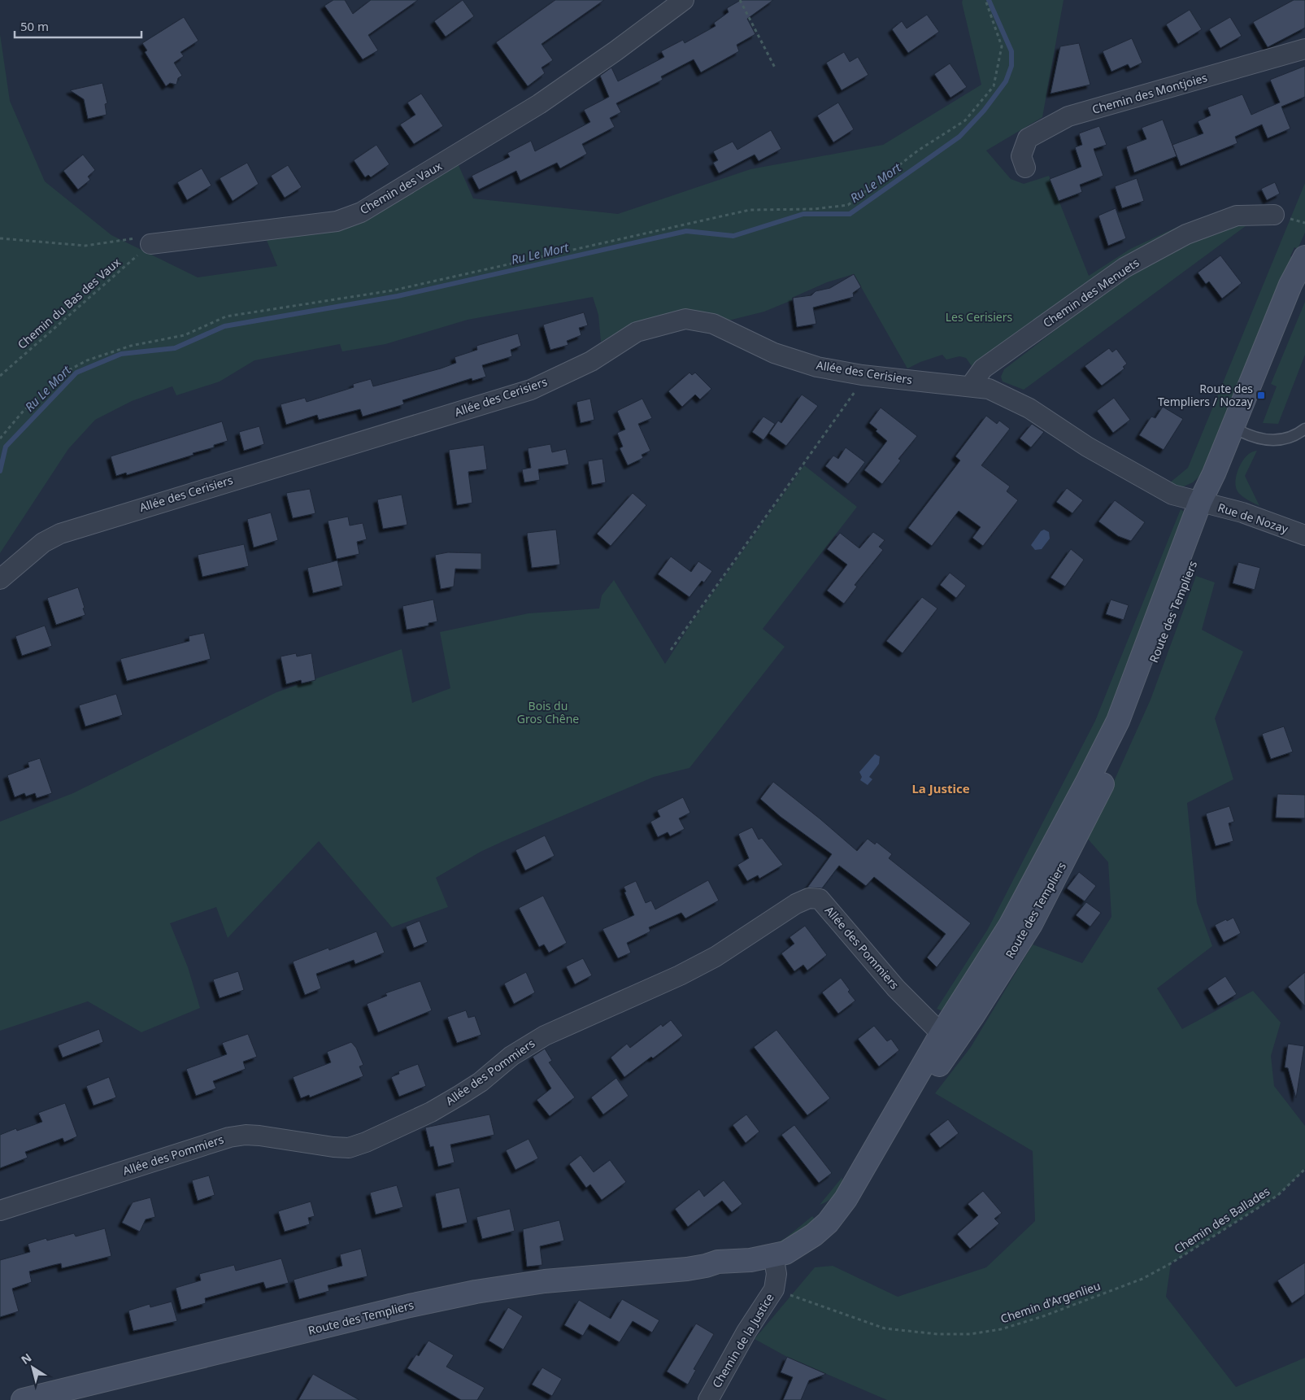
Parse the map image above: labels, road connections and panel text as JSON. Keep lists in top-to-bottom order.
{
  "streets": {
    "main road": ["Route des Templiers"],
    "street": [
      "Chemin des Montjoies",
      "Chemin des Vaux",
      "Chemin des Menuets",
      "Allée des Cerisiers",
      "Rue de Nozay",
      "Allée des Pommiers",
      "Chemin de la Justice"
    ],
    "path": ["Chemin du Bas des Vaux", "Chemin des Ballades", "Chemin d'Argenlieu"]
  },
  "crossings": [
    ["Chemin des Vaux", "Chemin du Bas des Vaux"],
    ["Chemin des Menuets", "Allée des Cerisiers"],
    ["Allée des Cerisiers", "Rue de Nozay"],
    ["Allée des Cerisiers", "Route des Templiers"],
    ["Rue de Nozay", "Route des Templiers"],
    ["Route des Templiers", "Allée des Pommiers"],
    ["Route des Templiers", "Chemin d'Argenlieu"],
    ["Route des Templiers", "Chemin de la Justice"],
    ["Chemin des Ballades", "Chemin d'Argenlieu"],
    ["Chemin d'Argenlieu", "Chemin de la Justice"]
  ],
  "districts": ["La Justice"],
  "water": ["Ru Le Mort"],
  "parks": ["Les Cerisiers", "Bois du Gros Chêne"],
  "places": {
    "transit": ["Route des Templiers / Nozay"]
  },
  "scale_bar": "50 m",
  "north": "top left"
}
